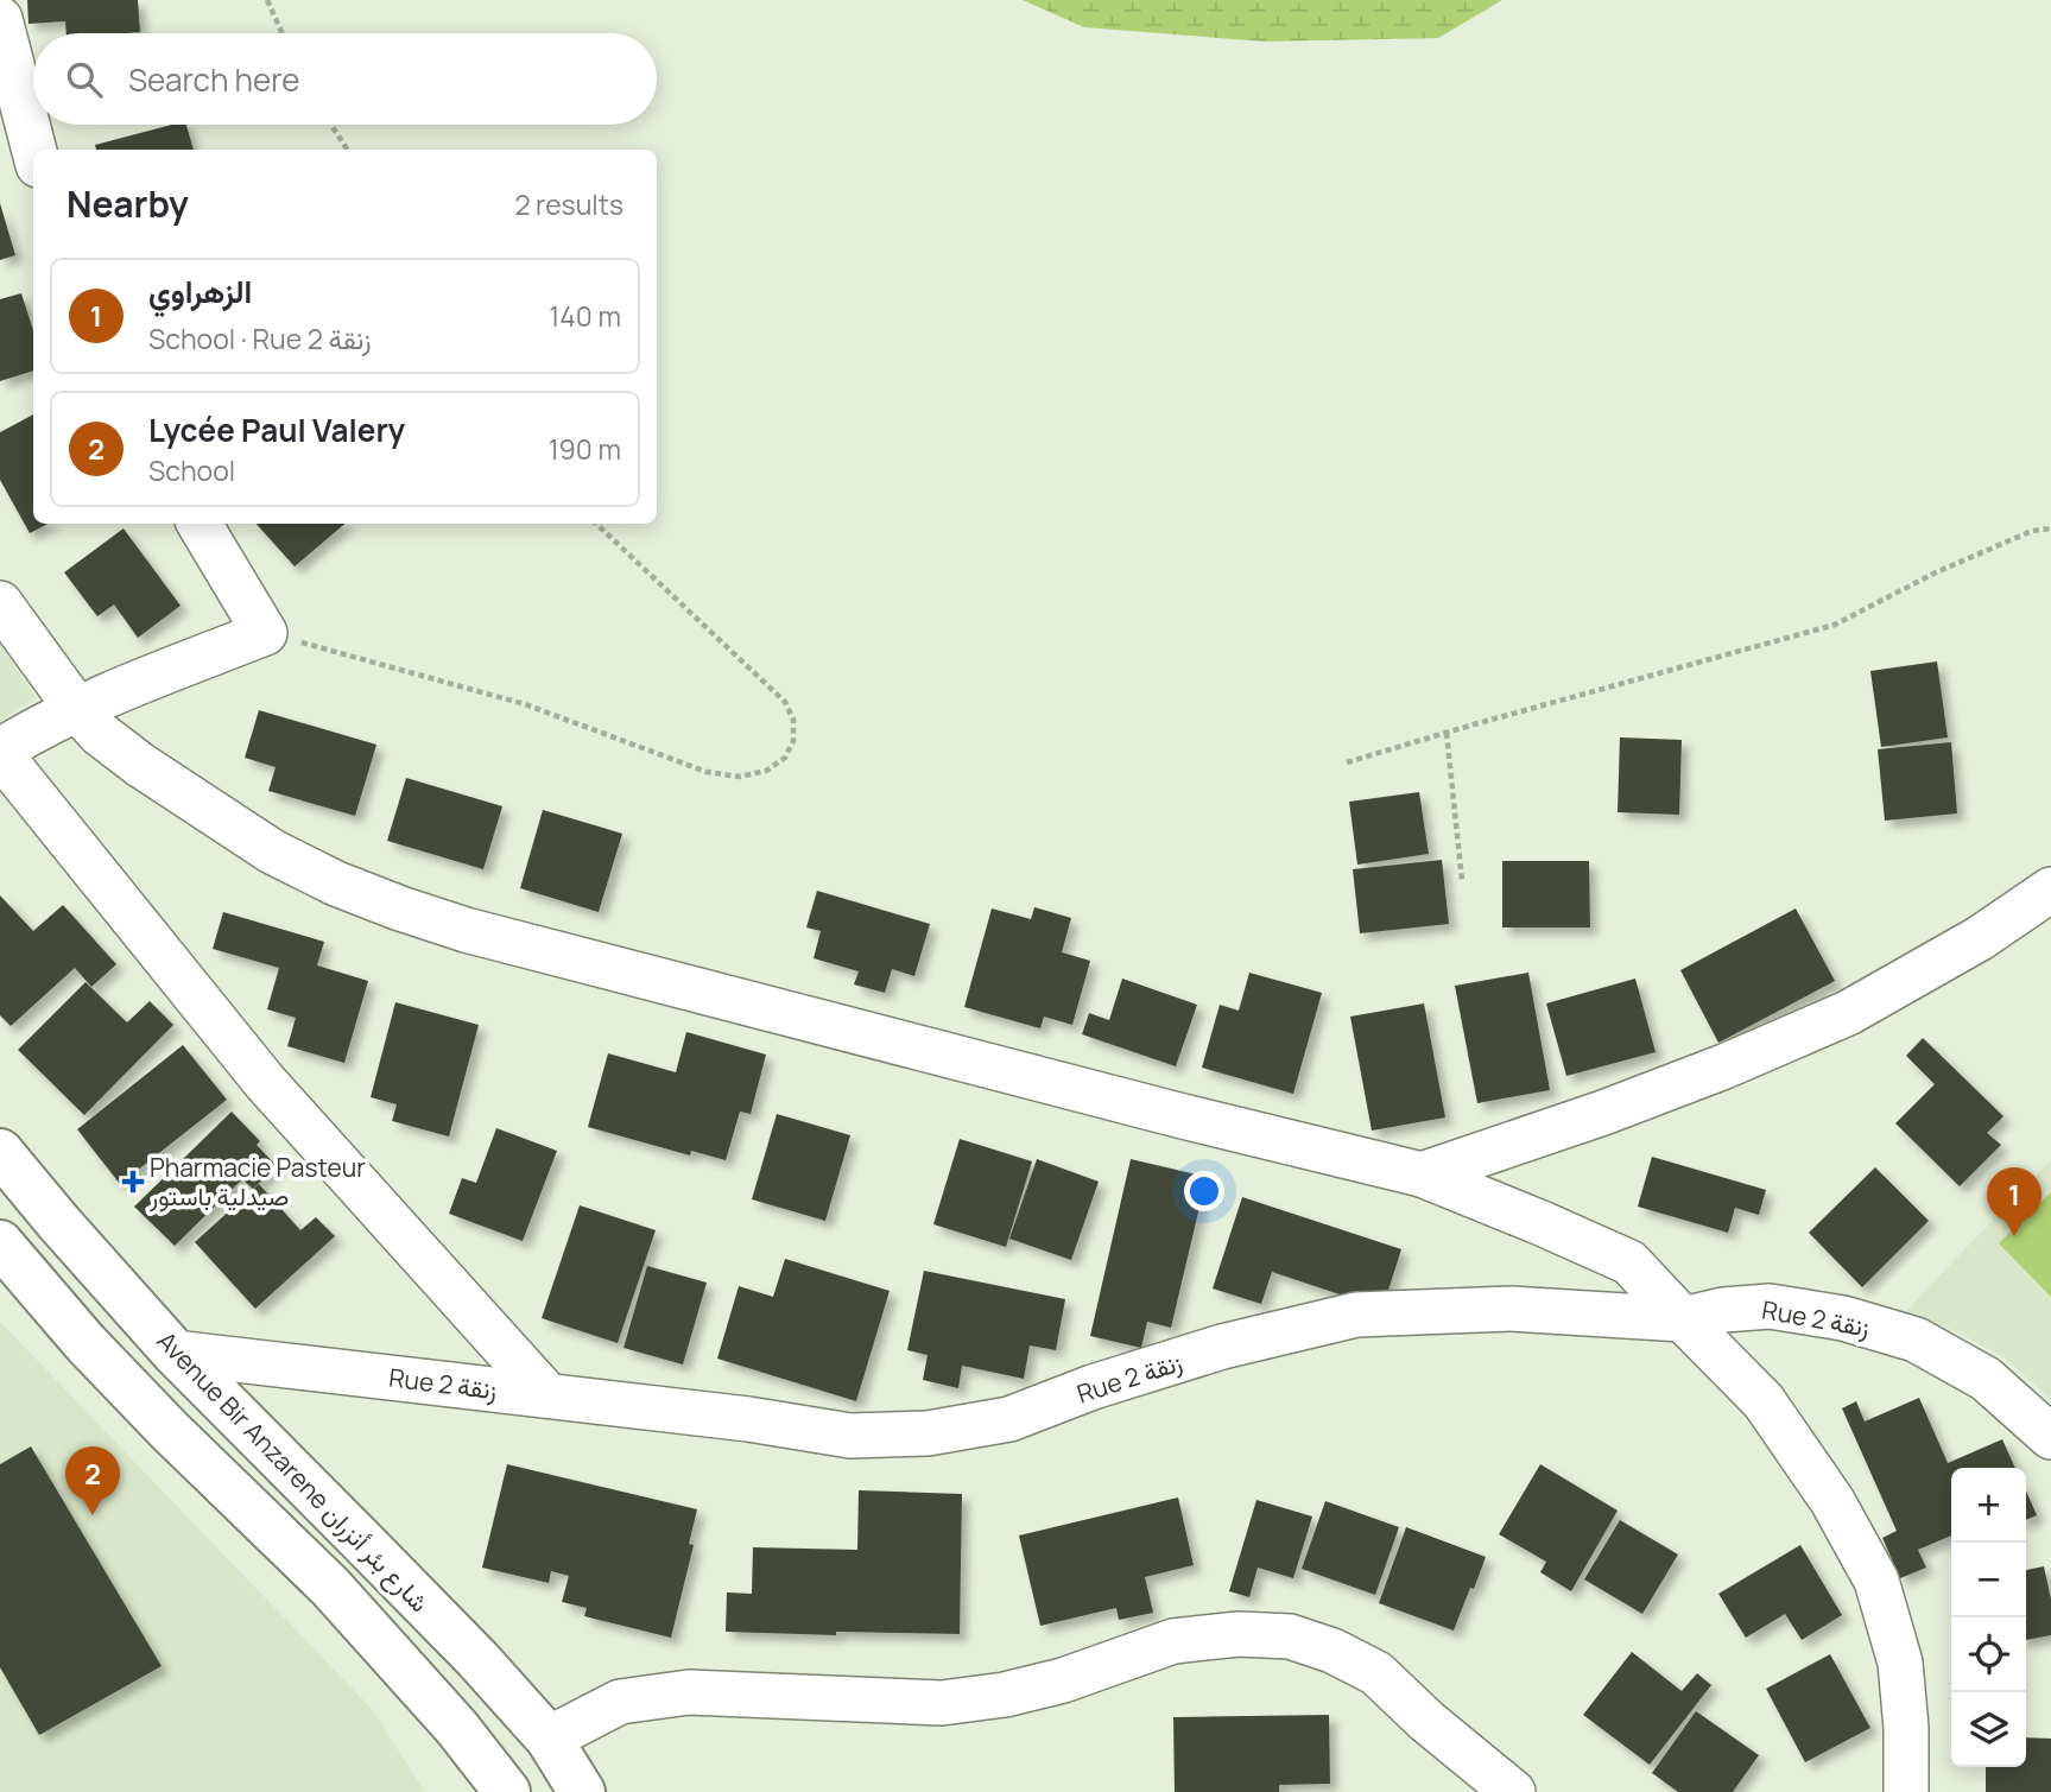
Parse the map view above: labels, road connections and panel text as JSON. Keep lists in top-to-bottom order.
{
  "streets": {
    "main road": ["Avenue Bir Anzarene شارع بئر أنزران"],
    "street": ["Rue 2 زنقة"]
  },
  "crossings": [
    ["Rue 2 زنقة", "Avenue Bir Anzarene شارع بئر أنزران"]
  ],
  "places": {
    "health": ["Pharmacie Pasteur صيدلية باستور"]
  },
  "page": {
    "search": "Search here",
    "heading": ["Nearby", "2 results"],
    "list": [
      {
        "mark": "1",
        "name": "الزهراوي",
        "note": "School · Rue 2 زنقة",
        "value": "140 m"
      },
      {
        "mark": "2",
        "name": "Lycée Paul Valery",
        "note": "School",
        "value": "190 m"
      }
    ],
    "pins": ["1", "2"],
    "map_buttons": ["+", "−"]
  }
}
